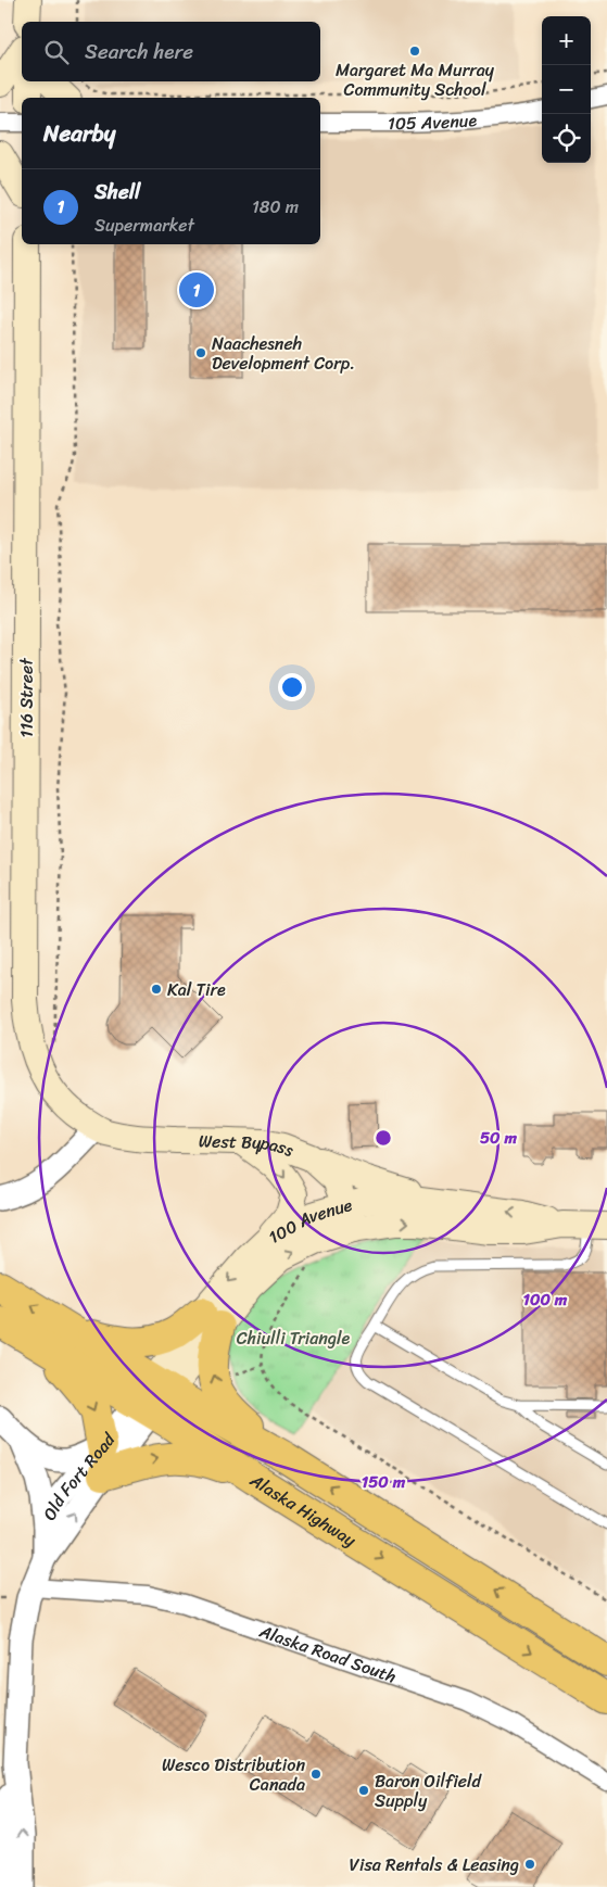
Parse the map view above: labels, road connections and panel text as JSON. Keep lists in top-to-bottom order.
{
  "streets": {
    "highway": ["Alaska Highway"],
    "main road": ["116 Street", "West Bypass", "100 Avenue"],
    "street": ["105 Avenue", "Old Fort Road", "Alaska Road South"]
  },
  "crossings": [
    ["116 Street", "West Bypass"],
    ["West Bypass", "100 Avenue"],
    ["100 Avenue", "Old Fort Road"],
    ["100 Avenue", "Alaska Highway"],
    ["Old Fort Road", "Alaska Highway"],
    ["Old Fort Road", "Alaska Road South"]
  ],
  "parks": ["Chiulli Triangle"],
  "places": [
    "Margaret Ma Murray Community School",
    "Naachesneh Development Corp.",
    "Kal Tire",
    "Wesco Distribution Canada",
    "Baron Oilfield Supply",
    "Visa Rentals & Leasing"
  ],
  "page": {
    "map_buttons": ["+", "−"],
    "search": "Search here",
    "heading": "Nearby",
    "list": [
      {
        "mark": "1",
        "name": "Shell",
        "note": "Supermarket",
        "value": "180 m"
      }
    ],
    "pins": "1"
  },
  "rings": ["50 m", "100 m", "150 m"]
}
